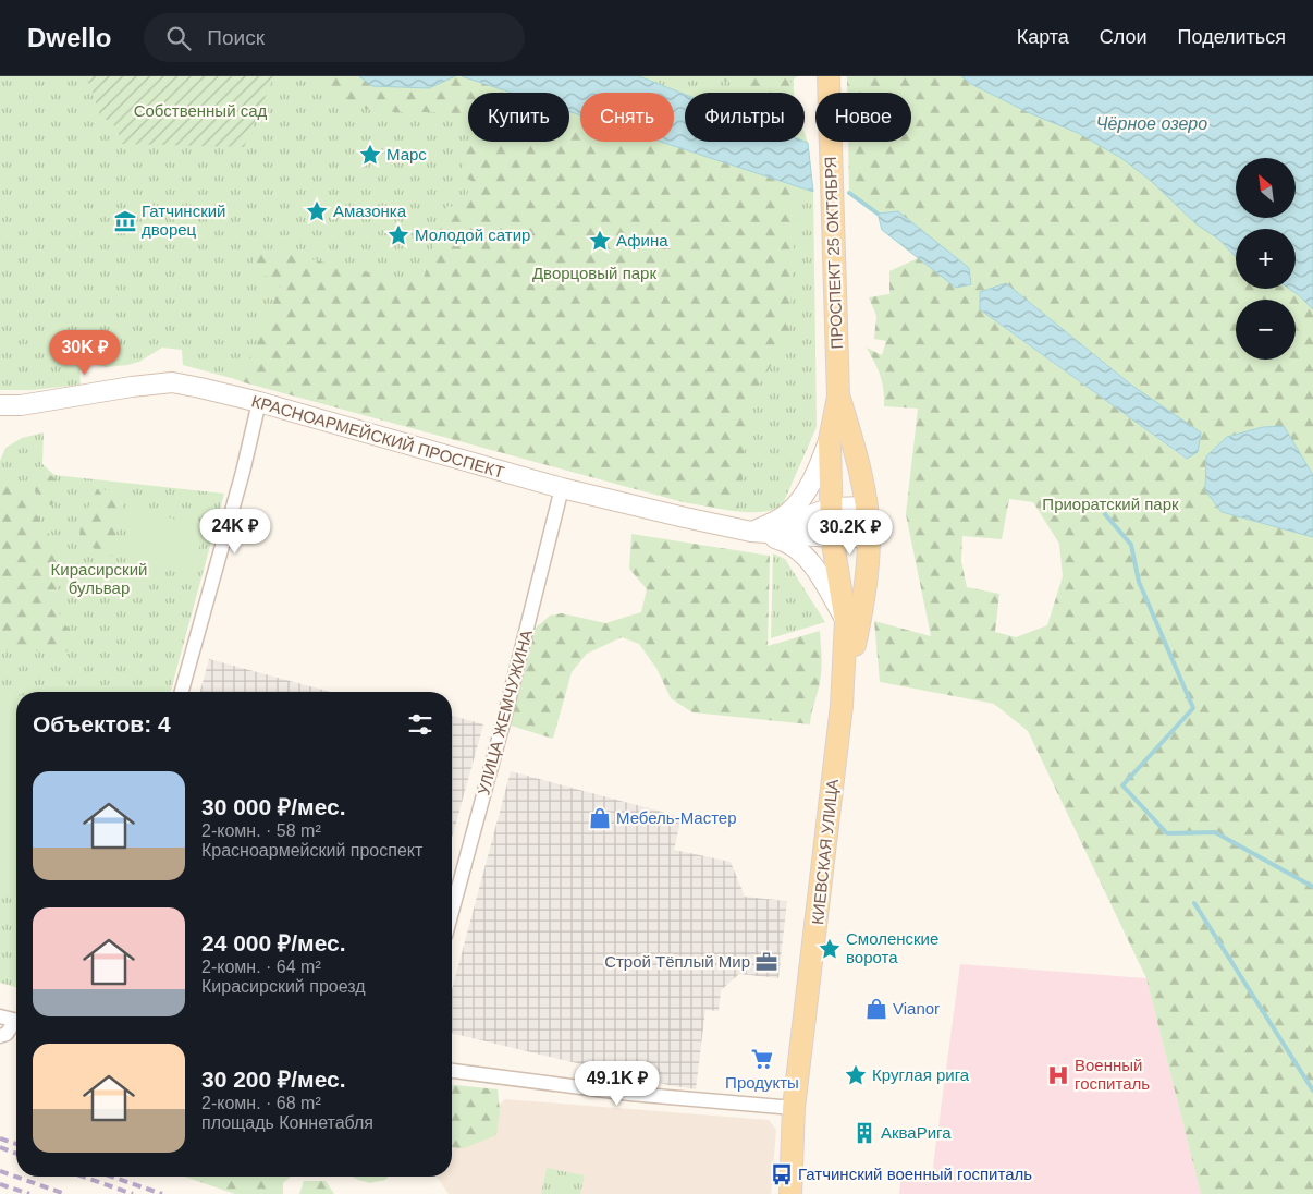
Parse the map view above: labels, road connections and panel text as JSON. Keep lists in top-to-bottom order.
{
  "streets": {
    "main road": ["ПРОСПЕКТ 25 ОКТЯБРЯ", "КРАСНОАРМЕЙСКИЙ ПРОСПЕКТ", "КИЕВСКАЯ УЛИЦА"],
    "street": ["УЛИЦА ЖЕМЧУЖИНА"]
  },
  "crossings": [
    ["КРАСНОАРМЕЙСКИЙ ПРОСПЕКТ", "УЛИЦА ЖЕМЧУЖИНА"]
  ],
  "water": ["Чёрное озеро"],
  "parks": [
    "Собственный сад",
    "Дворцовый парк",
    "Приоратский парк",
    "Кирасирский бульвар"
  ],
  "places": {
    "place": [
      "Марс",
      "Амазонка",
      "Молодой сатир",
      "Афина",
      "Смоленские ворота",
      "Круглая рига"
    ],
    "museum": ["Гатчинский дворец"],
    "shop": ["Мебель-Мастер", "Vianor"],
    "office": ["Строй Тёплый Мир"],
    "supermarket": ["Продукты"],
    "hospital": ["Военный госпиталь"],
    "building": ["АкваРига"],
    "bus stop": ["Гатчинский военный госпиталь"]
  },
  "north": "top left",
  "page": {
    "header": "Dwello",
    "search": "Поиск",
    "nav": ["Карта", "Слои", "Поделиться"],
    "chip": [
      "Купить",
      "Снять",
      "Фильтры",
      "Новое"
    ],
    "map_buttons": ["+", "−"],
    "price": [
      "30K ₽",
      "24K ₽",
      "30.2K ₽",
      "49.1K ₽"
    ],
    "heading": "Объектов: 4",
    "list": [
      {
        "name": "30 000 ₽/мес.",
        "note": "2-комн. · 58 m² · Красноармейский проспект"
      },
      {
        "name": "24 000 ₽/мес.",
        "note": "2-комн. · 64 m² · Кирасирский проезд"
      },
      {
        "name": "30 200 ₽/мес.",
        "note": "2-комн. · 68 m² · площадь Коннетабля"
      }
    ]
  }
}
